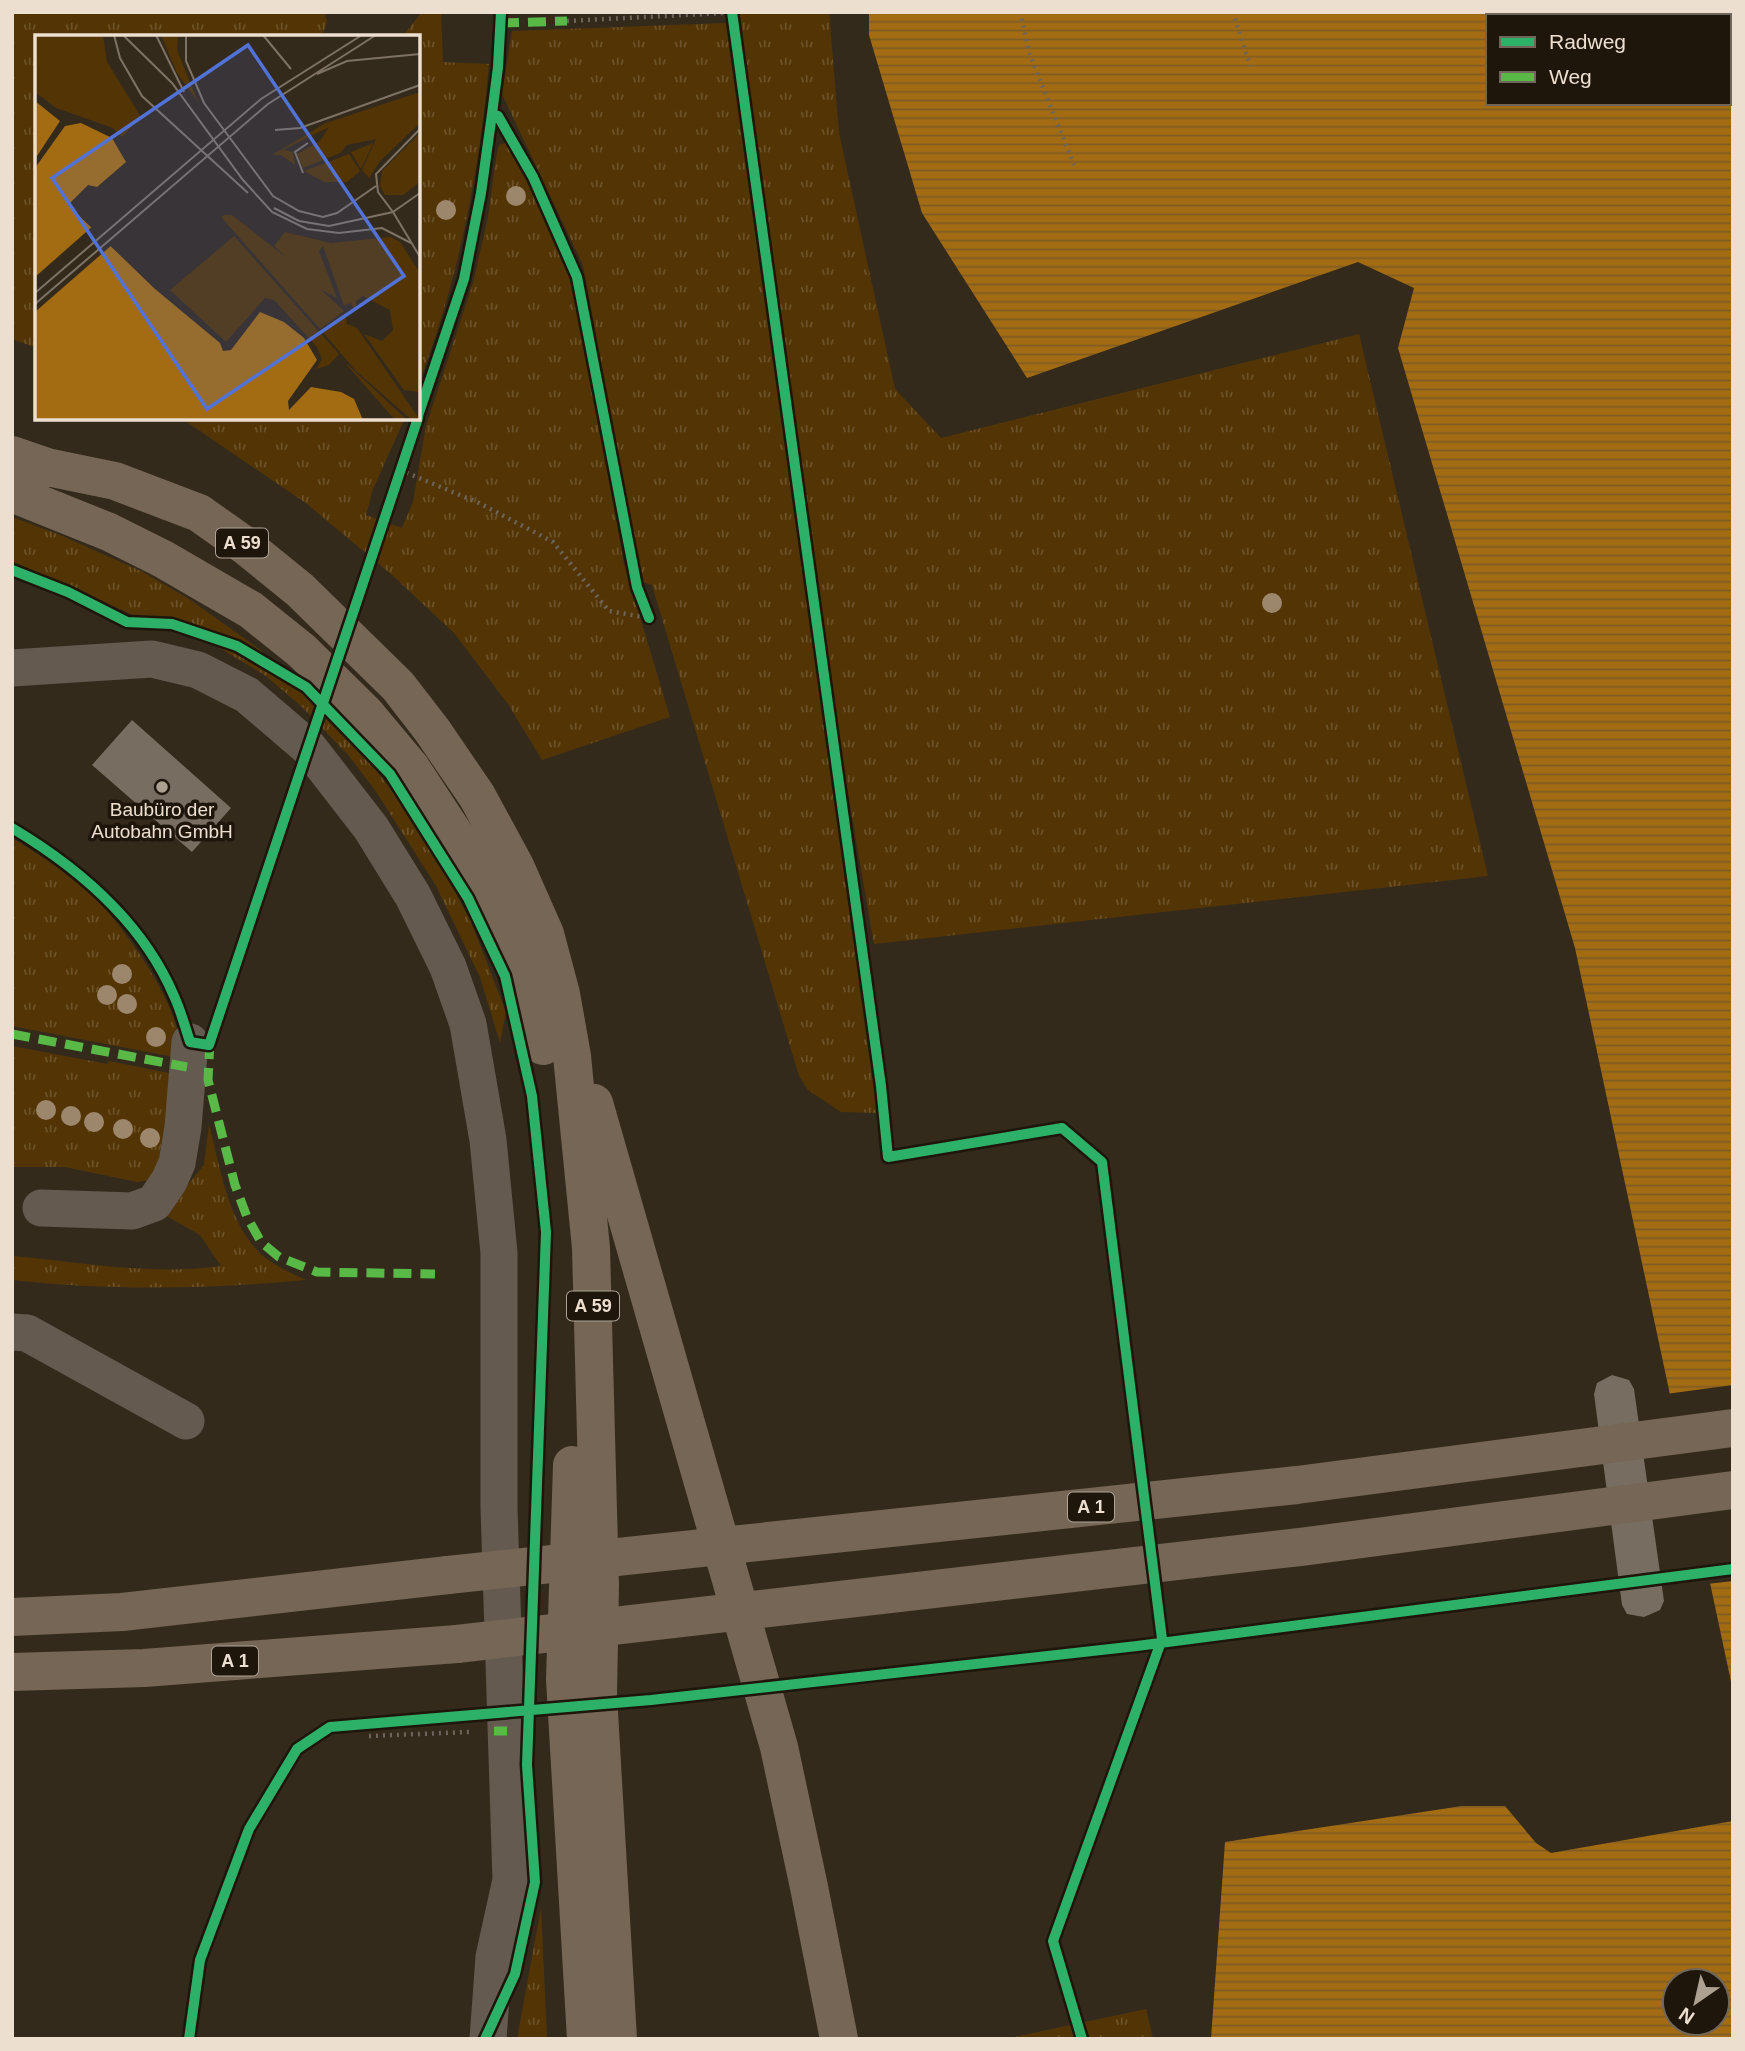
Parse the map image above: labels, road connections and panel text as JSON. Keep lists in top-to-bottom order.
{
  "streets": {
    "highway": ["A 59", "A 1"]
  },
  "places": ["Baubüro der Autobahn GmbH"],
  "legend": ["Radweg", "Weg"],
  "north": "bottom left"
}
